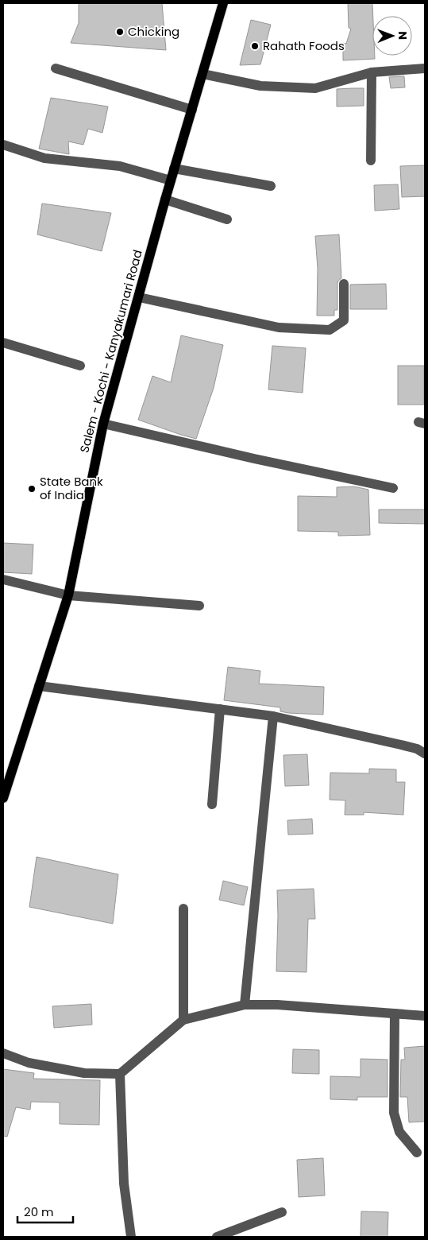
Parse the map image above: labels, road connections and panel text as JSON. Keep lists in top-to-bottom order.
{
  "streets": {
    "main road": ["Salem - Kochi - Kanyakumari Road"]
  },
  "places": ["Chicking", "Rahath Foods", "State Bank of India"],
  "scale_bar": "20 m",
  "north": "right"
}
